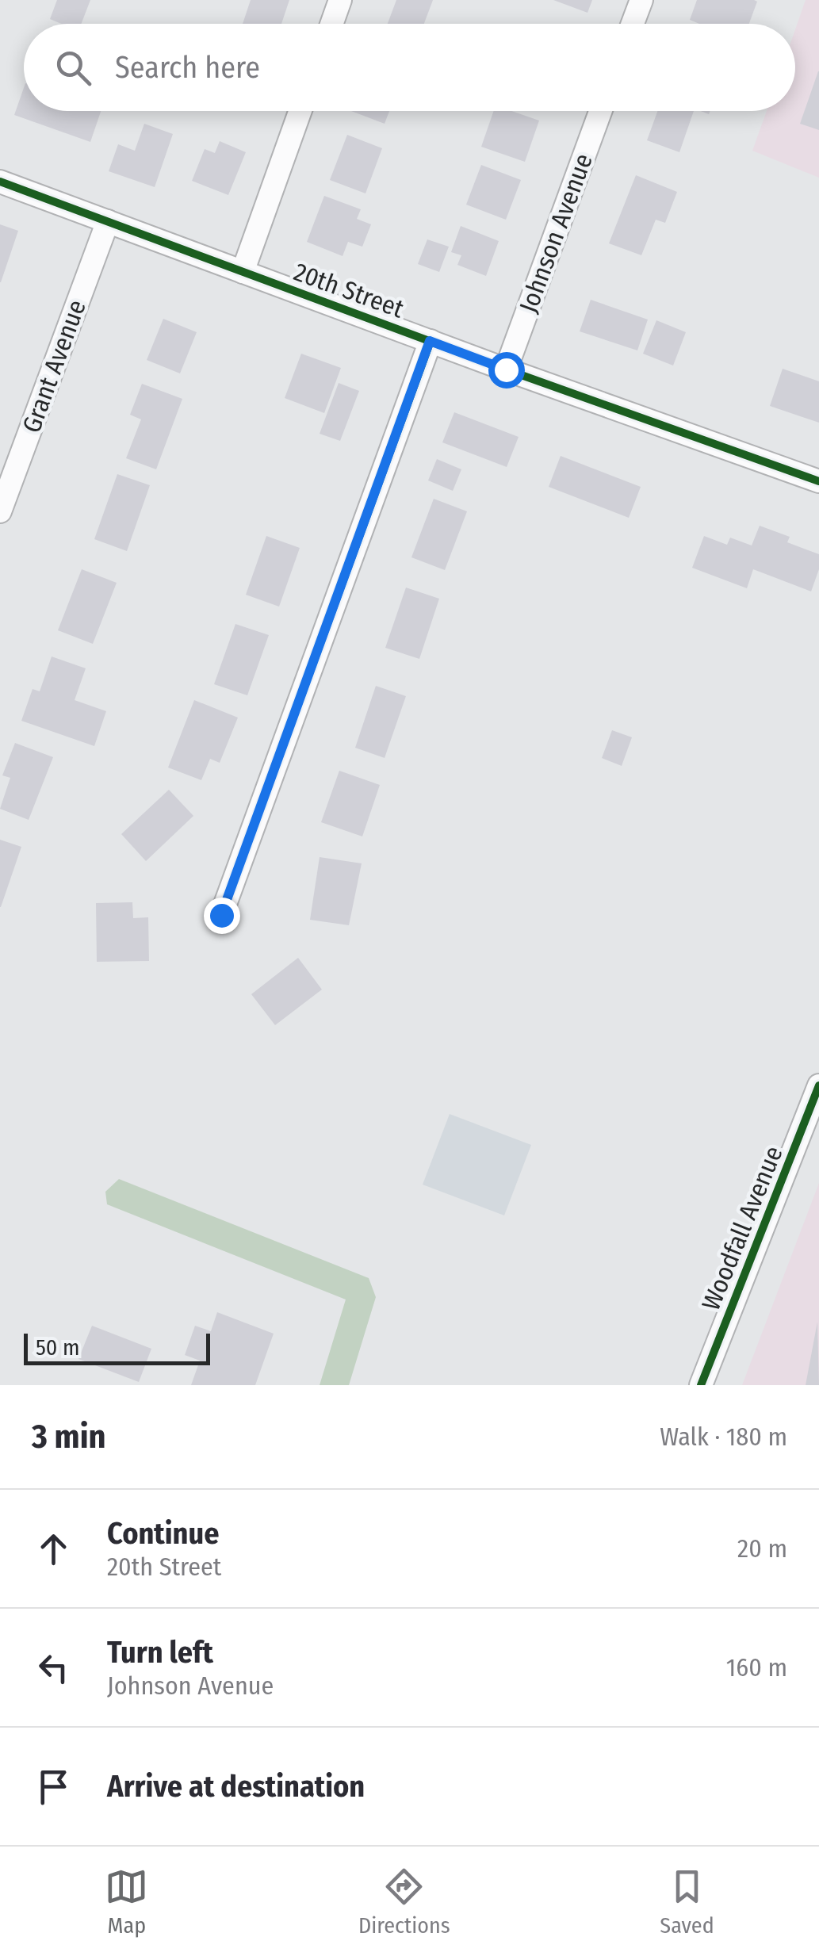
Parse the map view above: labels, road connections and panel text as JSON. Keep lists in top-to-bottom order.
{
  "streets": {
    "street": [
      "Johnson Avenue",
      "20th Street",
      "Grant Avenue",
      "Woodfall Avenue"
    ]
  },
  "crossings": [
    ["Johnson Avenue", "20th Street"],
    ["20th Street", "Grant Avenue"]
  ],
  "scale_bar": "50 m",
  "page": {
    "search": "Search here",
    "scale": "50 m",
    "heading": ["3 min", "Walk · 180 m"],
    "list": [
      ["Continue", "20th Street", "20 m"],
      ["Turn left", "Johnson Avenue", "160 m"],
      "Arrive at destination"
    ],
    "nav": ["Map", "Directions", "Saved"]
  }
}
